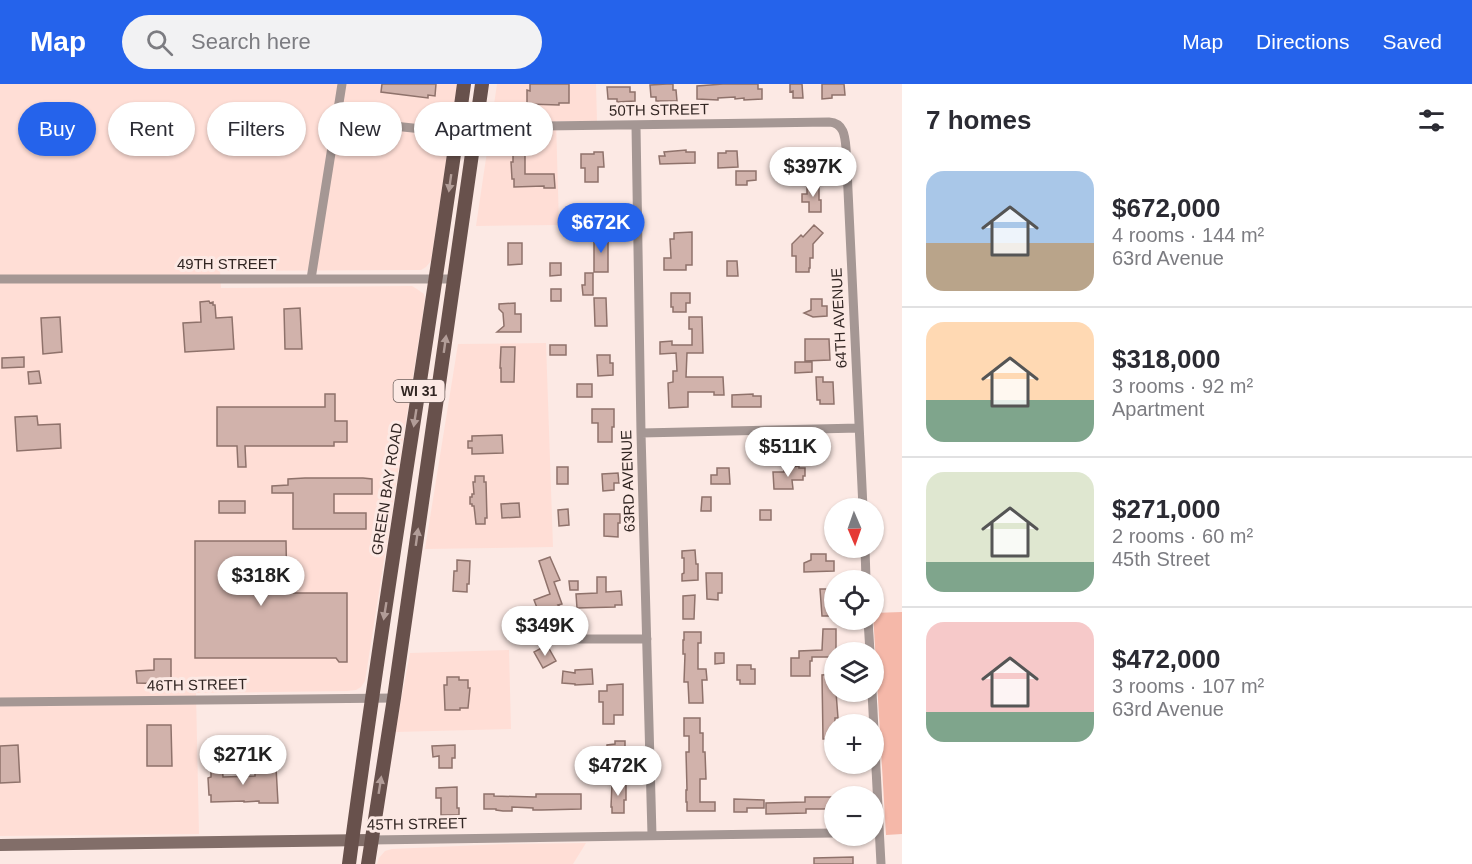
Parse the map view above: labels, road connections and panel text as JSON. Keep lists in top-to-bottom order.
{
  "streets": {
    "main road": ["WI 31", "GREEN BAY ROAD"],
    "street": [
      "50TH STREET",
      "49TH STREET",
      "64TH AVENUE",
      "63RD AVENUE",
      "46TH STREET",
      "45TH STREET"
    ]
  },
  "crossings": [
    ["50TH STREET", "64TH AVENUE"],
    ["50TH STREET", "63RD AVENUE"],
    ["49TH STREET", "WI 31"],
    ["49TH STREET", "GREEN BAY ROAD"],
    ["WI 31", "46TH STREET"],
    ["WI 31", "45TH STREET"],
    ["63RD AVENUE", "45TH STREET"],
    ["GREEN BAY ROAD", "46TH STREET"],
    ["GREEN BAY ROAD", "45TH STREET"]
  ],
  "north": "bottom",
  "page": {
    "header": "Map",
    "search": "Search here",
    "nav": ["Map", "Directions", "Saved"],
    "heading": "7 homes",
    "chip": [
      "Buy",
      "Rent",
      "Filters",
      "New",
      "Apartment"
    ],
    "price": [
      "$397K",
      "$672K",
      "$511K",
      "$318K",
      "$349K",
      "$271K",
      "$472K"
    ],
    "list": [
      {
        "name": "$672,000",
        "note": "4 rooms · 144 m² · 63rd Avenue"
      },
      {
        "name": "$318,000",
        "note": "3 rooms · 92 m² · Apartment"
      },
      {
        "name": "$271,000",
        "note": "2 rooms · 60 m² · 45th Street"
      },
      {
        "name": "$472,000",
        "note": "3 rooms · 107 m² · 63rd Avenue"
      }
    ],
    "map_buttons": ["+", "−"]
  }
}
